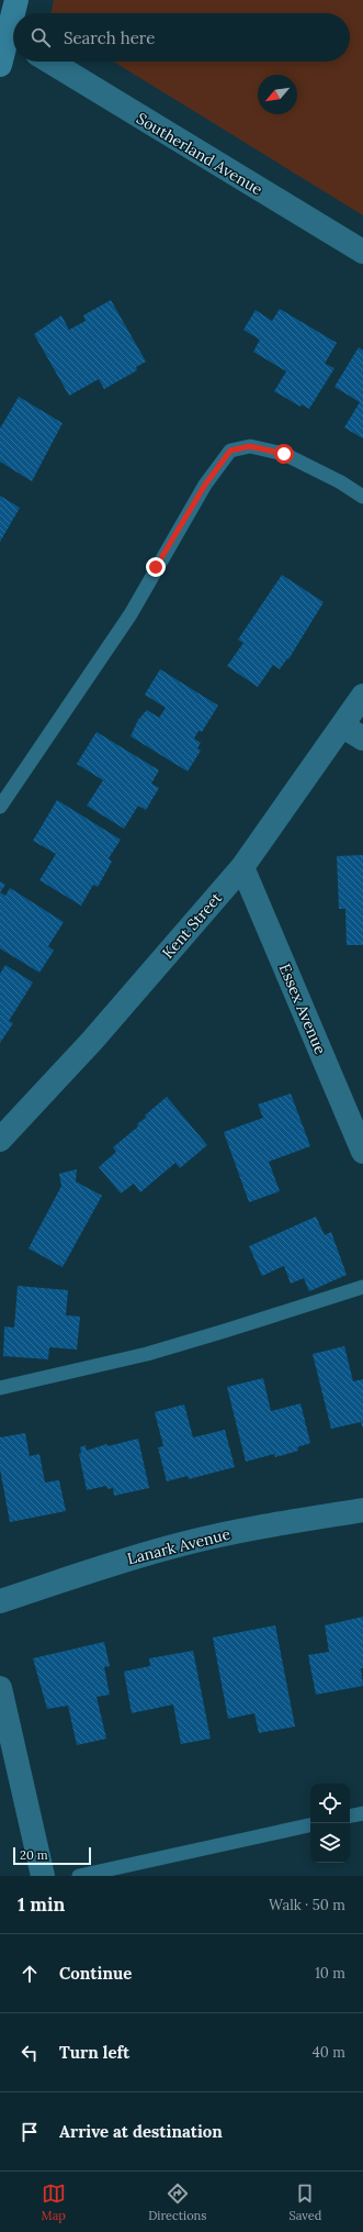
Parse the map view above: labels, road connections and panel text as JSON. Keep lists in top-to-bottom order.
{
  "streets": {
    "street": [
      "Southerland Avenue",
      "Kent Street",
      "Essex Avenue",
      "Lanark Avenue"
    ]
  },
  "crossings": [
    ["Kent Street", "Essex Avenue"]
  ],
  "scale_bar": "20 m",
  "north": "bottom left",
  "page": {
    "search": "Search here",
    "scale": "20 m",
    "heading": ["1 min", "Walk · 50 m"],
    "list": [
      ["Continue", "10 m"],
      ["Turn left", "40 m"],
      "Arrive at destination"
    ],
    "nav": ["Map", "Directions", "Saved"]
  }
}
